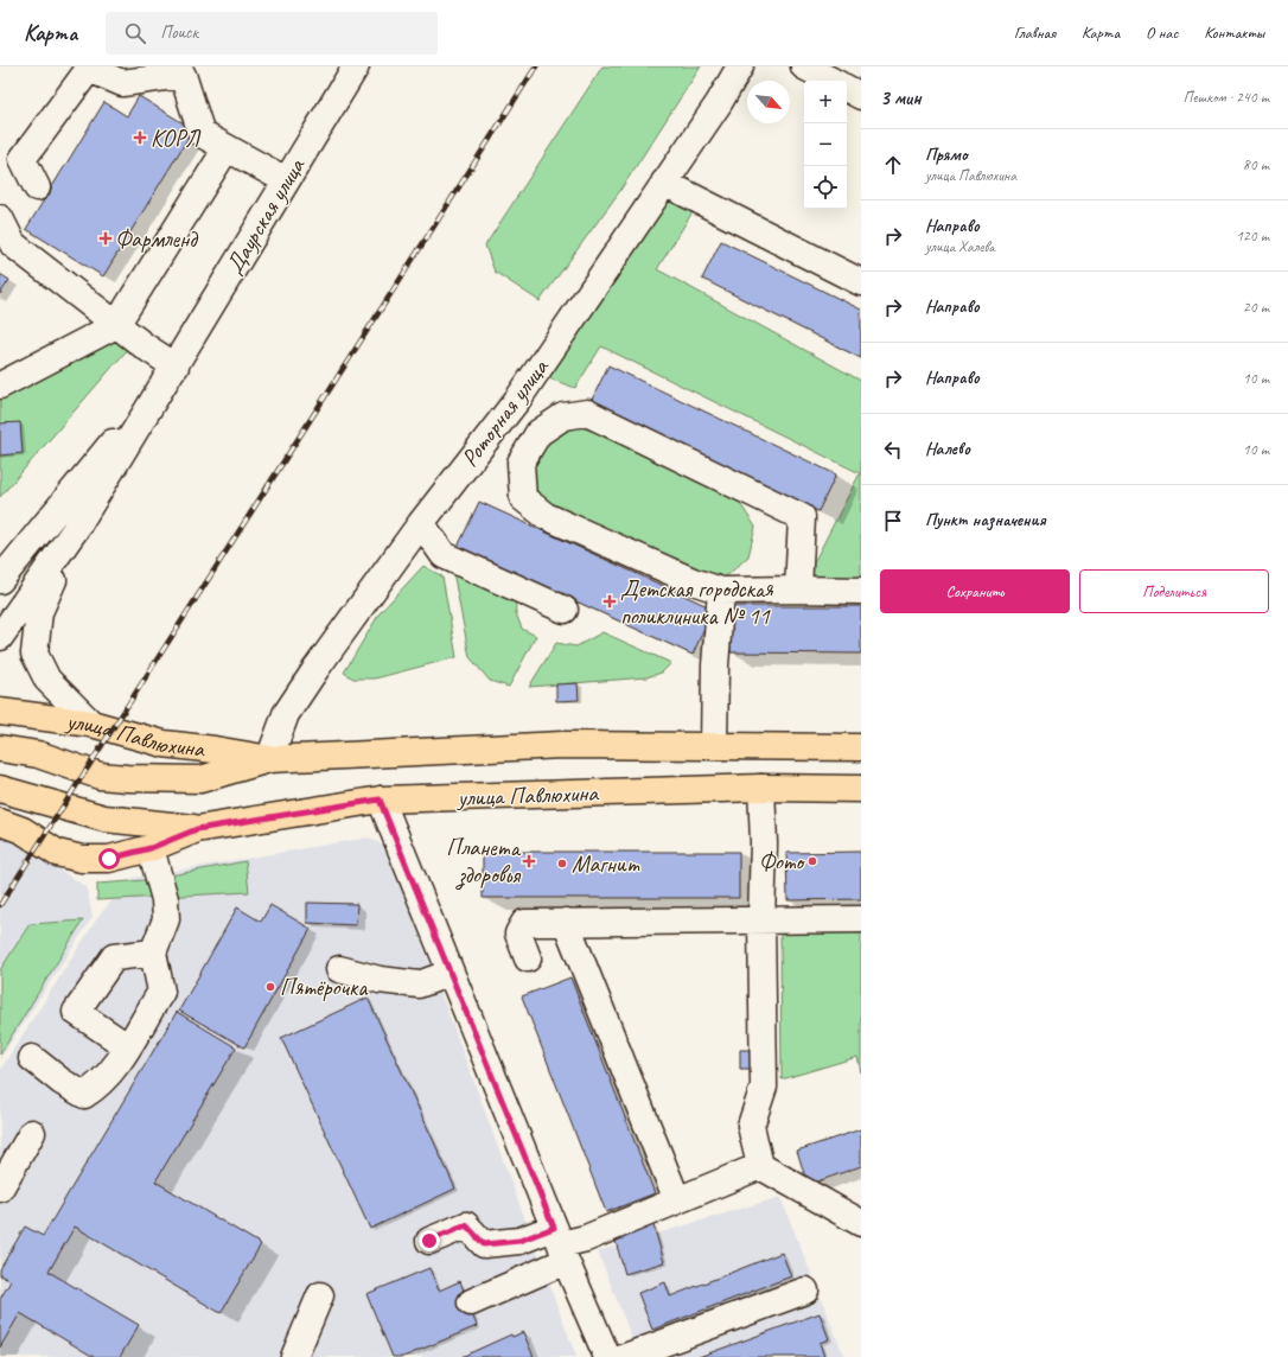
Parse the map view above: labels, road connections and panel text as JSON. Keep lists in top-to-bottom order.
{
  "streets": {
    "main road": ["улица Павлюхина"],
    "street": ["Даурская улица", "Роторная улица"]
  },
  "crossings": [
    ["Роторная улица", "улица Павлюхина"]
  ],
  "places": {
    "health": [
      "КОРЛ",
      "Фармленд",
      "Детская городская поликлиника № 11",
      "Планета здоровья"
    ],
    "other": ["Фото", "Магнит", "Пятёрочка"]
  },
  "north": "bottom right",
  "page": {
    "header": "Карта",
    "search": "Поиск",
    "nav": [
      "Главная",
      "Карта",
      "О нас",
      "Контакты"
    ],
    "heading": ["3 мин", "Пешком · 240 m"],
    "map_buttons": ["+", "−"],
    "list": [
      ["Прямо", "улица Павлюхина", "80 m"],
      ["Направо", "улица Халева", "120 m"],
      ["Направо", "20 m"],
      ["Направо", "10 m"],
      ["Налево", "10 m"],
      "Пункт назначения"
    ],
    "buttons": ["Сохранить", "Поделиться"]
  }
}
